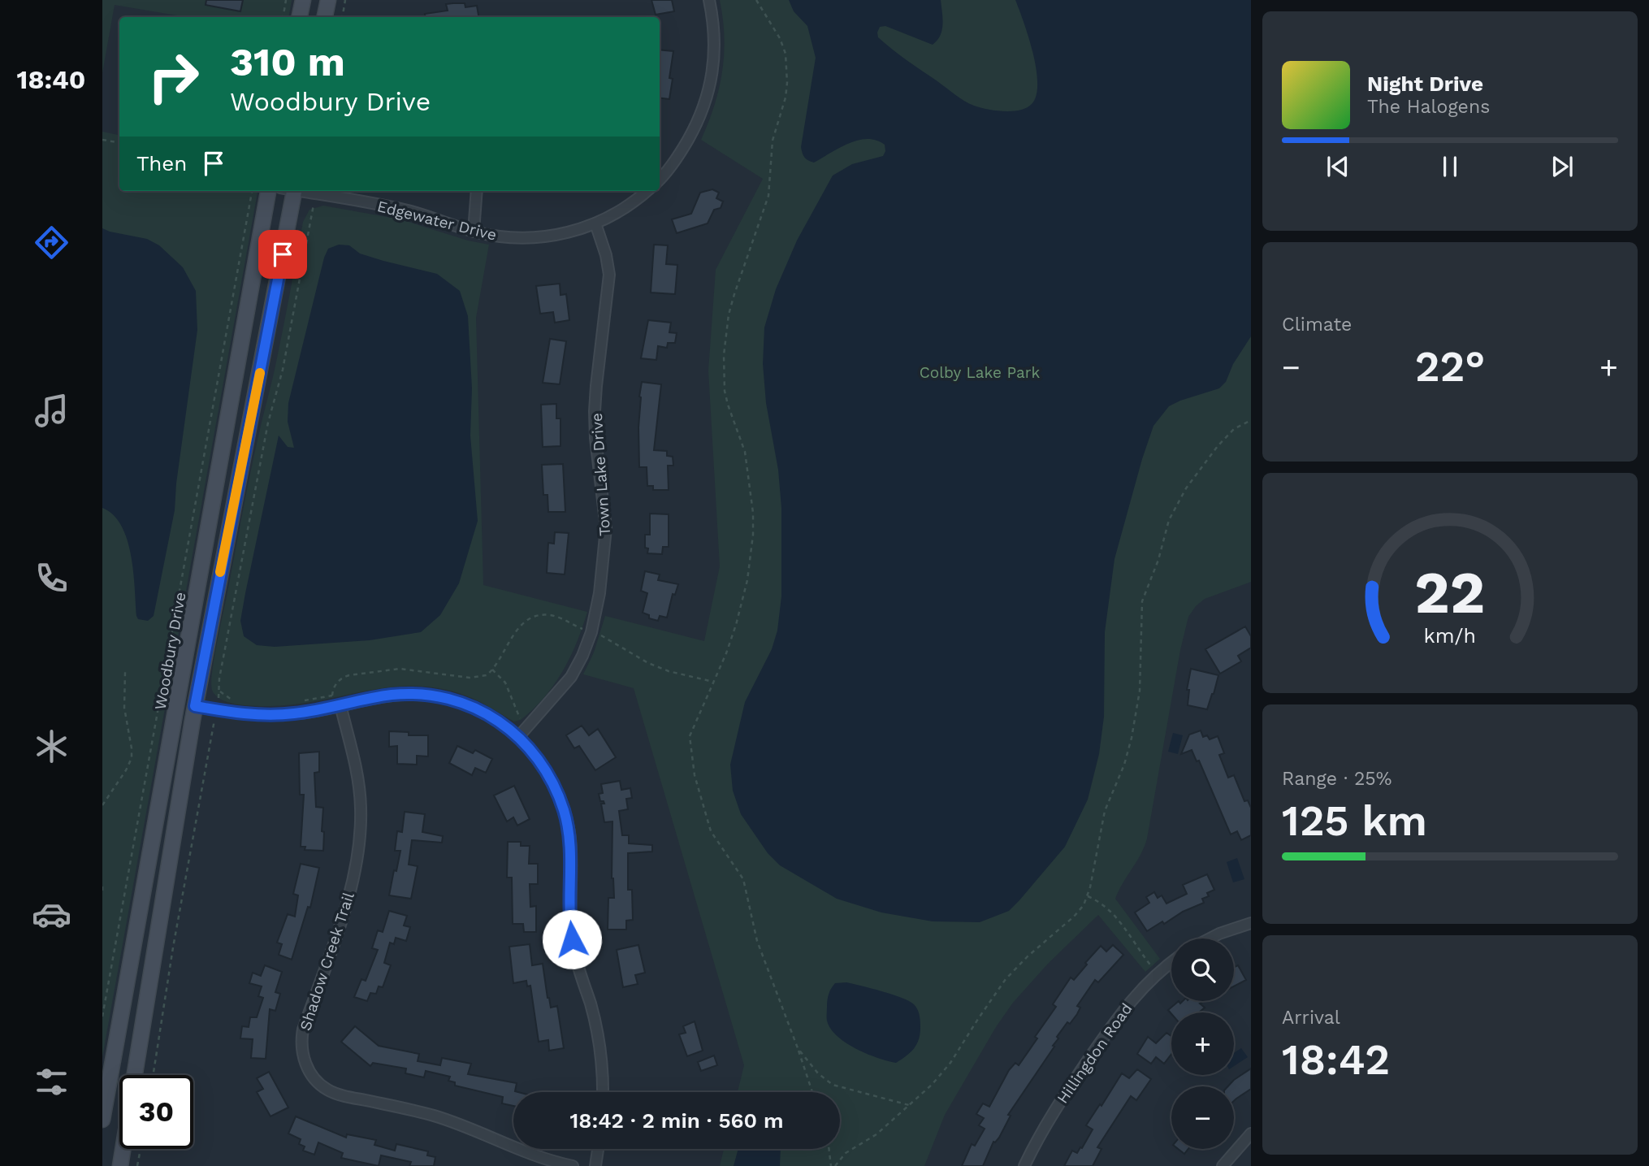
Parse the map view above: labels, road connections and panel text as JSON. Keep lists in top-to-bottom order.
{
  "streets": {
    "main road": ["Woodbury Drive"],
    "street": [
      "Edgewater Drive",
      "Town Lake Drive",
      "Shadow Creek Trail",
      "Hillingdon Road"
    ]
  },
  "crossings": [
    ["Edgewater Drive", "Town Lake Drive"]
  ],
  "parks": ["Colby Lake Park"],
  "page": {
    "tabs": "18:40",
    "turn": ["310 m", "Woodbury Drive"],
    "song": ["Night Drive", "The Halogens"],
    "then": "Then",
    "tile": [
      "Climate",
      ["Range · 25%", "125 km"],
      ["Arrival", "18:42"]
    ],
    "heat": ["−", "22°", "+"],
    "map_buttons": ["+", "−"],
    "limit": "30",
    "trip": "18:42 · 2 min · 560 m",
    "gauge": ["22", "km/h"]
  }
}
